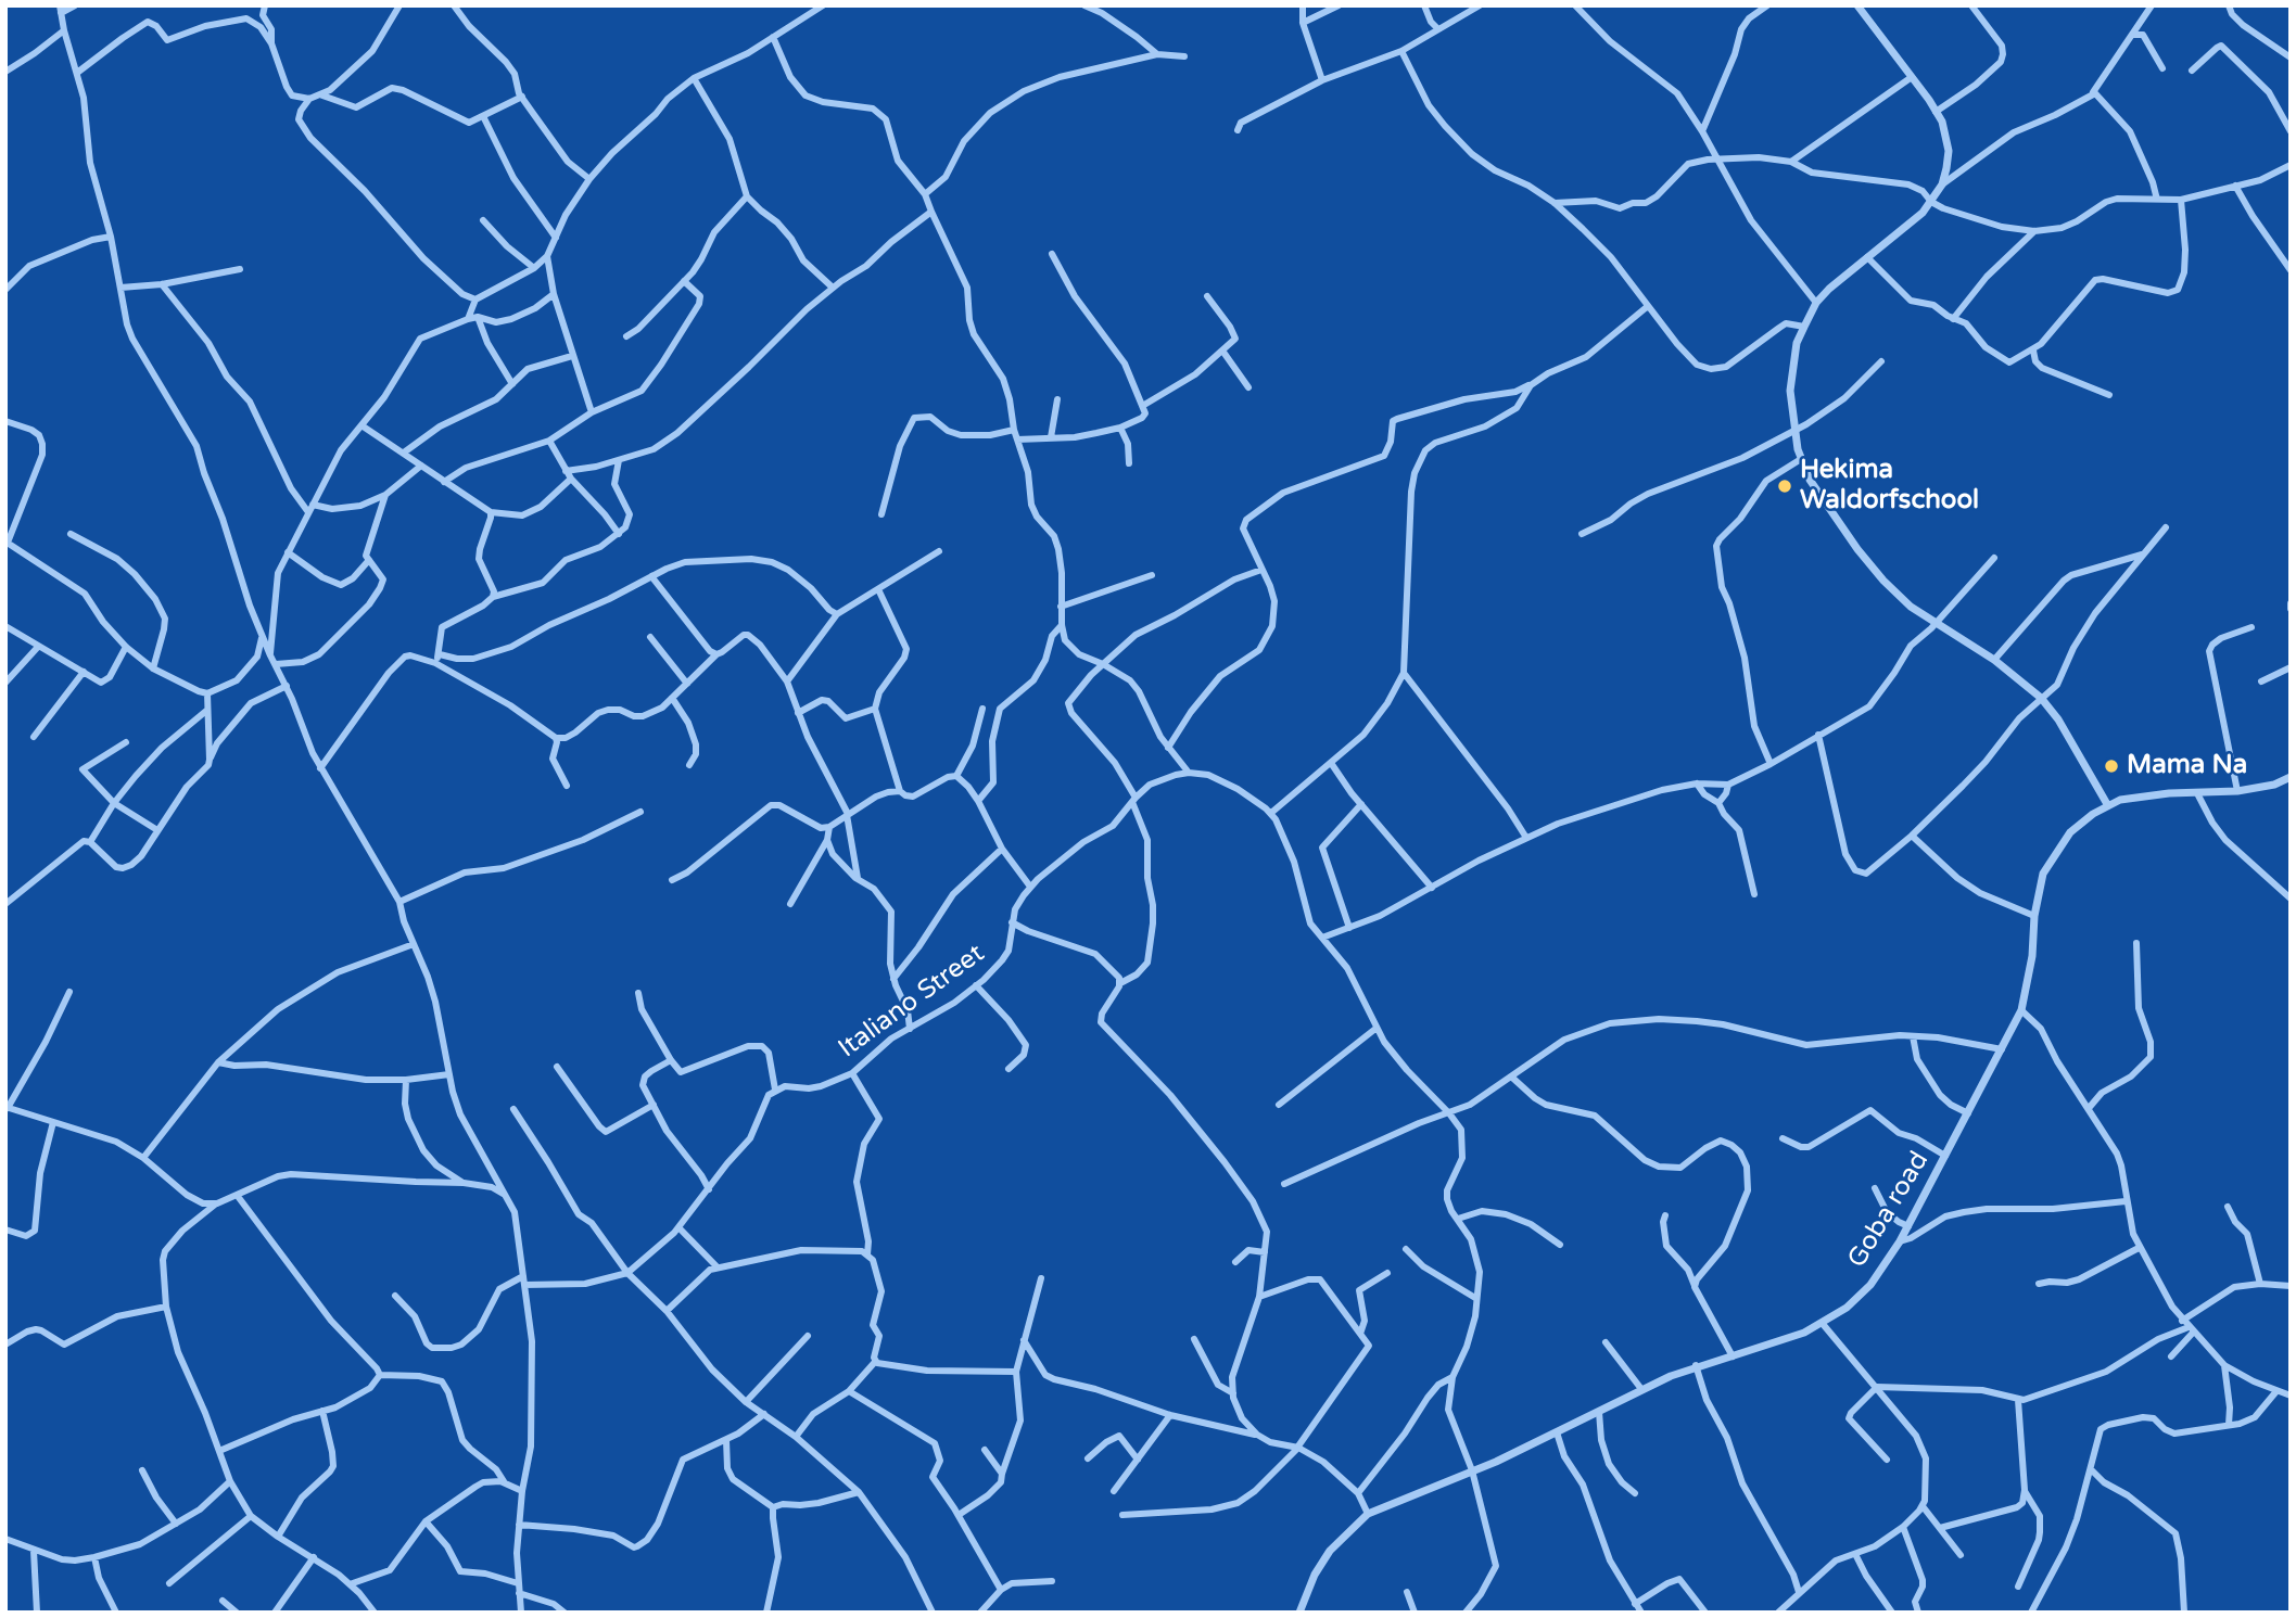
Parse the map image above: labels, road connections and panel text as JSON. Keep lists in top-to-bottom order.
{
  "streets": {
    "street": ["Italiano Street", "Goba road"]
  },
  "places": ["Hekima Waldorfschool", "Mama Na"]
}
